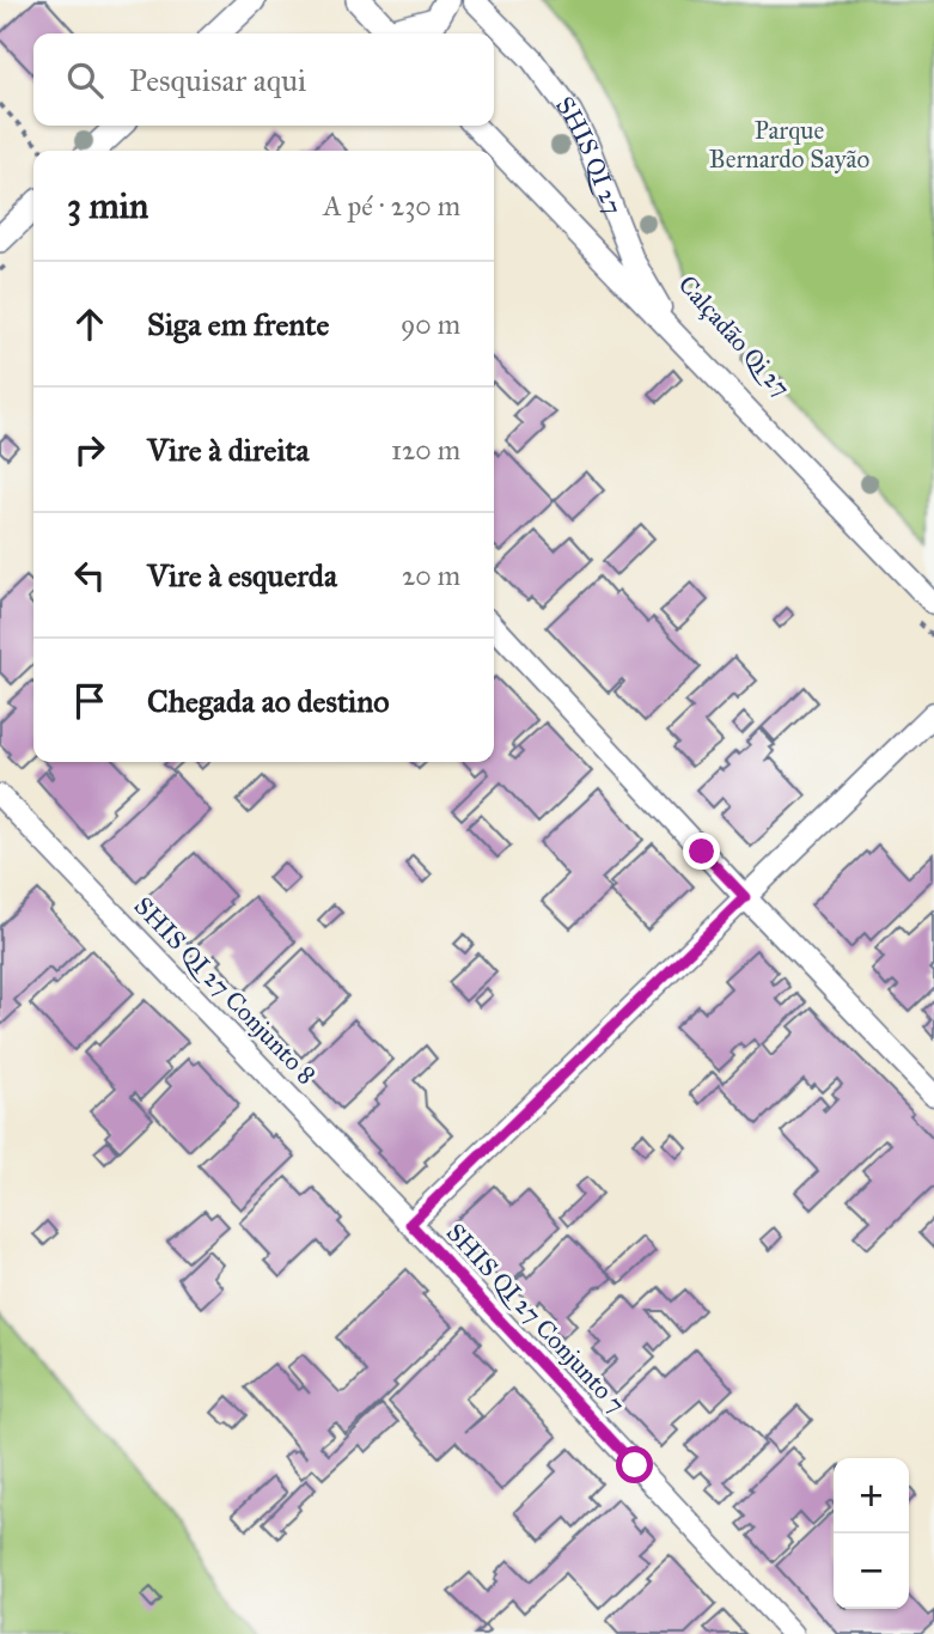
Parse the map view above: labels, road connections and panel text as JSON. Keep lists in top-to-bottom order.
{
  "streets": {
    "street": ["SHIS QI 27", "SHIS QI 27 Conjunto 8", "SHIS QI 27 Conjunto 7"]
  },
  "crossings": [
    ["SHIS QI 27 Conjunto 8", "SHIS QI 27 Conjunto 7"]
  ],
  "parks": ["Parque Bernardo Sayão"],
  "page": {
    "search": "Pesquisar aqui",
    "heading": ["3 min", "A pé · 230 m"],
    "list": [
      ["Siga em frente", "90 m"],
      ["Vire à direita", "120 m"],
      ["Vire à esquerda", "20 m"],
      "Chegada ao destino"
    ],
    "map_buttons": ["+", "−"]
  }
}
